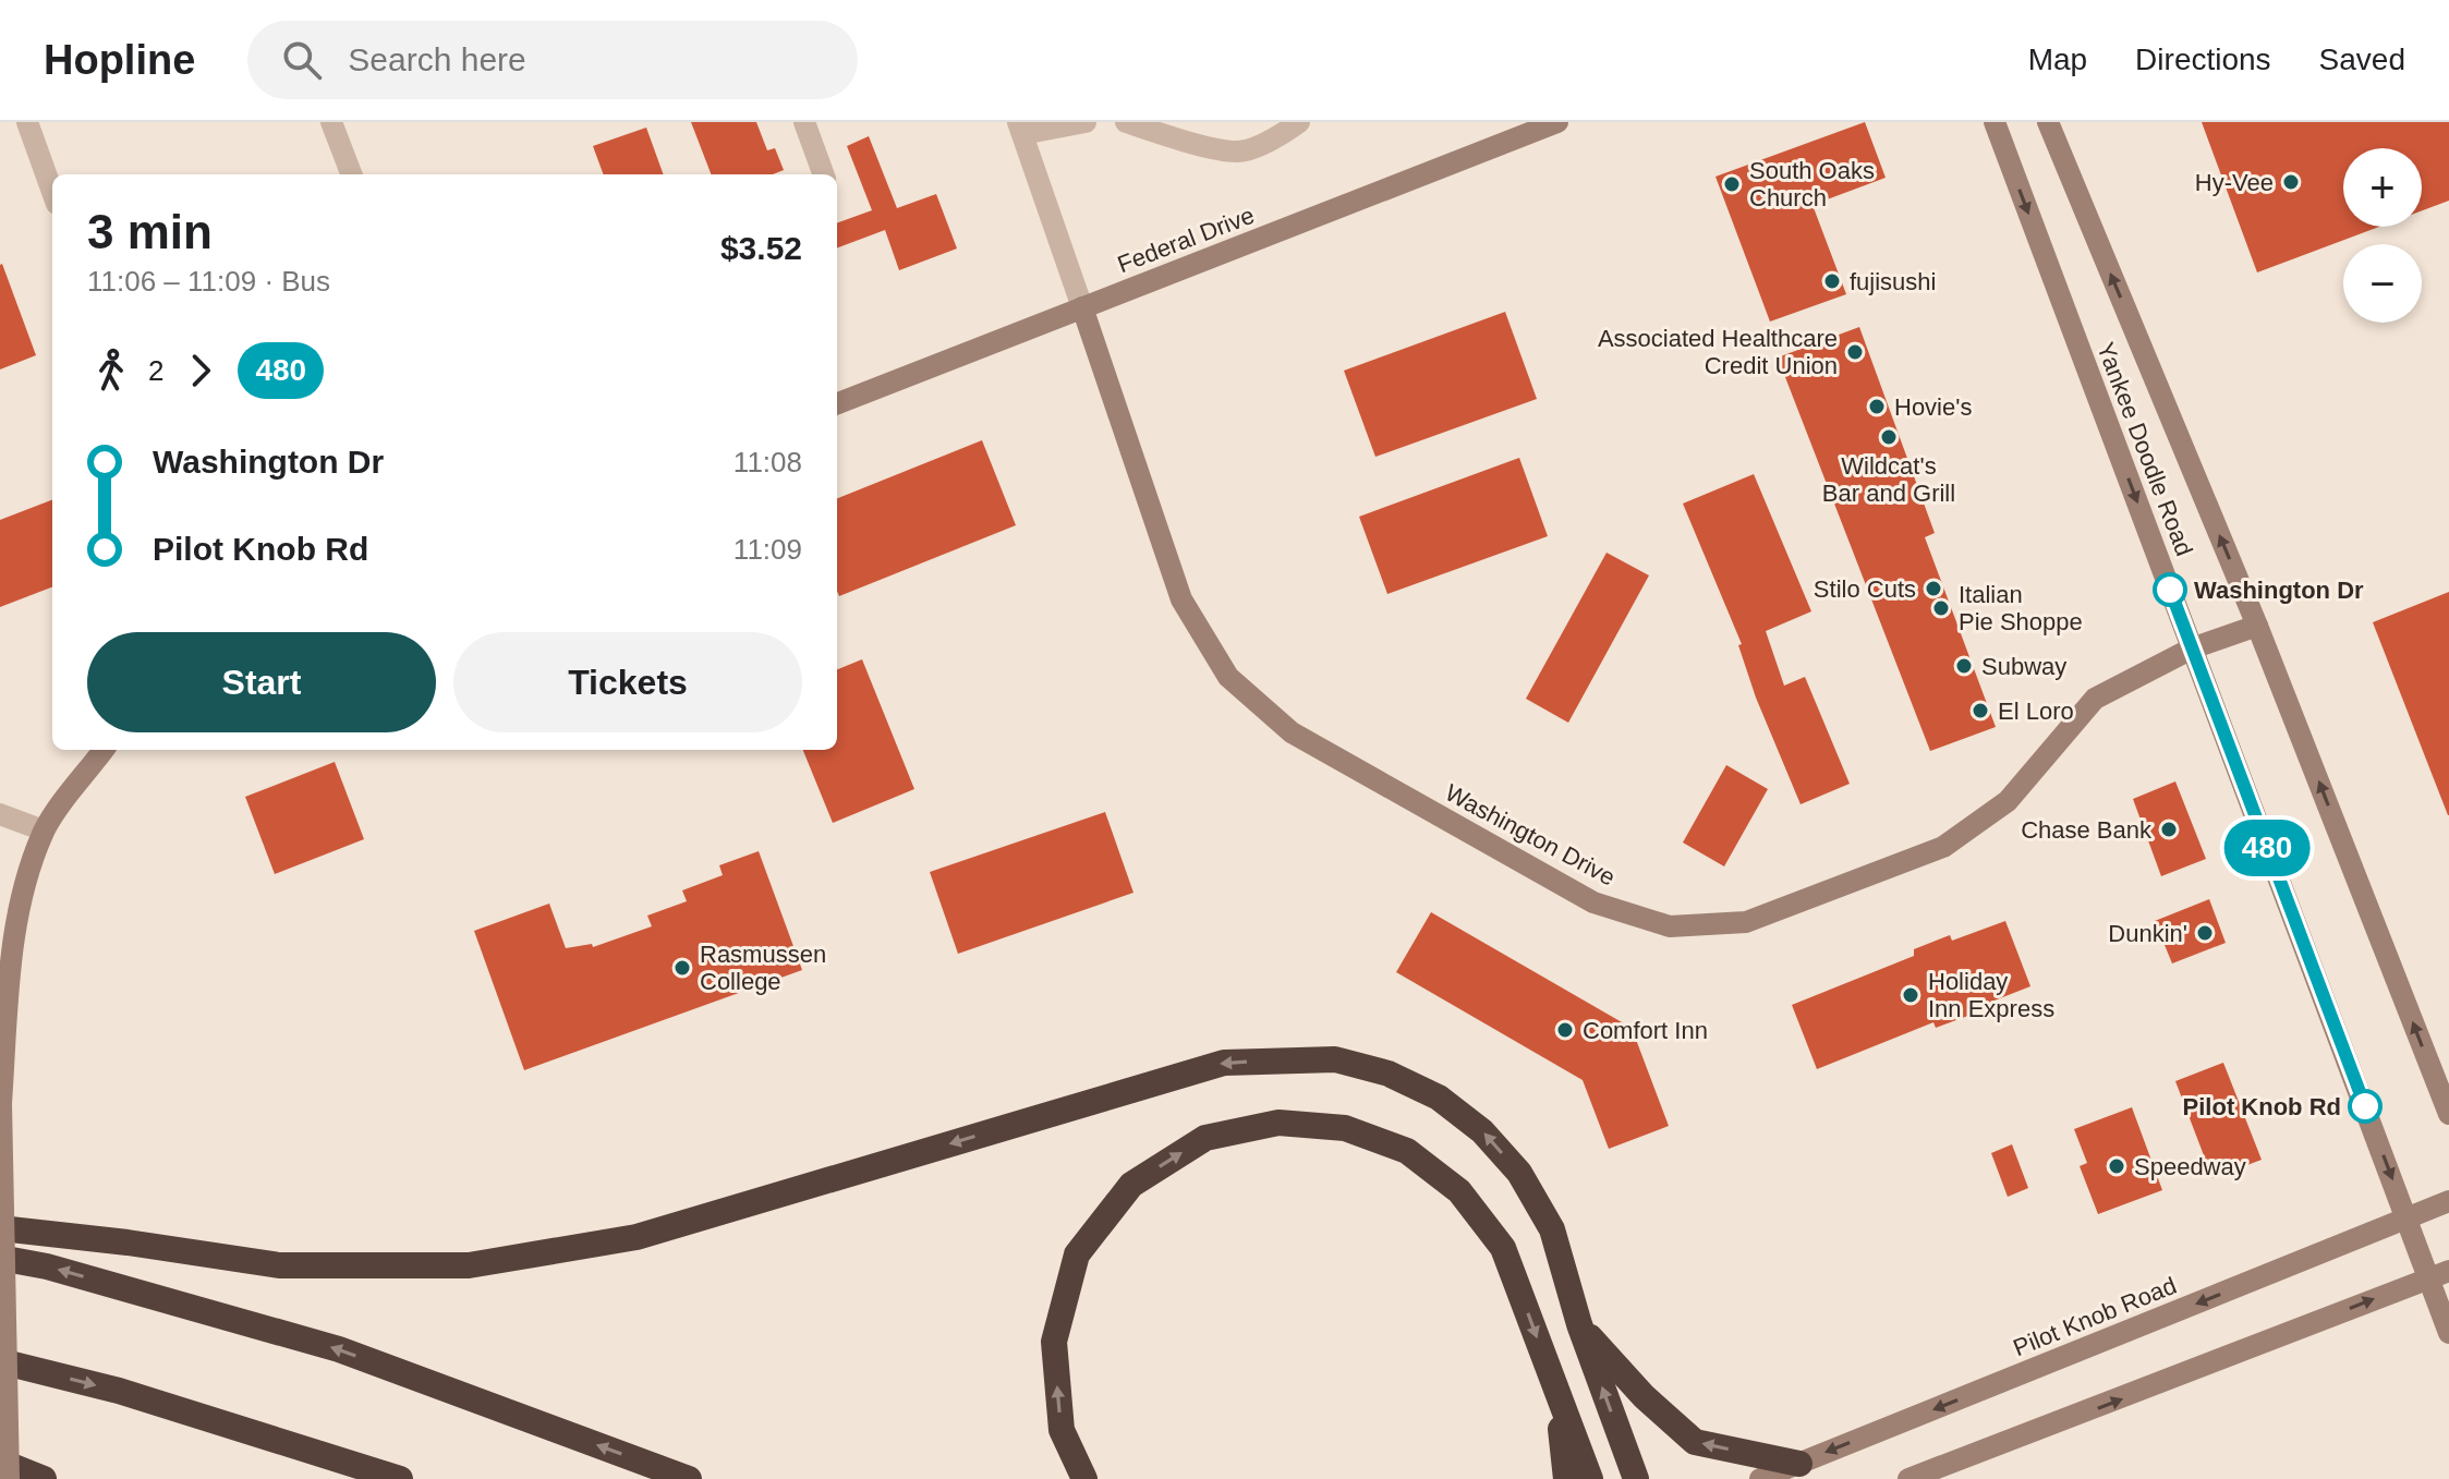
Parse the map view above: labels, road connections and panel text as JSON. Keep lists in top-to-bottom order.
{
  "streets": {
    "main road": [
      "Federal Drive",
      "Yankee Doodle Road",
      "Washington Drive",
      "Pilot Knob Road"
    ]
  },
  "crossings": [
    ["Federal Drive", "Washington Drive"],
    ["Yankee Doodle Road", "Washington Drive"],
    ["Yankee Doodle Road", "Pilot Knob Road"]
  ],
  "places": [
    "Hy-Vee",
    "South Oaks Church",
    "fujisushi",
    "Associated Healthcare Credit Union",
    "Hovie's",
    "Wildcat's Bar and Grill",
    "Stilo Cuts",
    "Washington Dr",
    "Italian Pie Shoppe",
    "Subway",
    "El Loro",
    "Chase Bank",
    "Dunkin'",
    "Rasmussen College",
    "Holiday Inn Express",
    "Comfort Inn",
    "Pilot Knob Rd",
    "Speedway"
  ],
  "lines": ["bus line 480"],
  "page": {
    "header": "Hopline",
    "search": "Search here",
    "nav": ["Map", "Directions", "Saved"],
    "on_map": "480",
    "map_buttons": ["+", "−"],
    "heading": ["3 min", "11:06 – 11:09 · Bus", "$3.52"],
    "legs": ["2", "480"],
    "list": [
      {
        "name": "Washington Dr",
        "value": "11:08"
      },
      {
        "name": "Pilot Knob Rd",
        "value": "11:09"
      }
    ],
    "buttons": ["Start", "Tickets"]
  }
}
